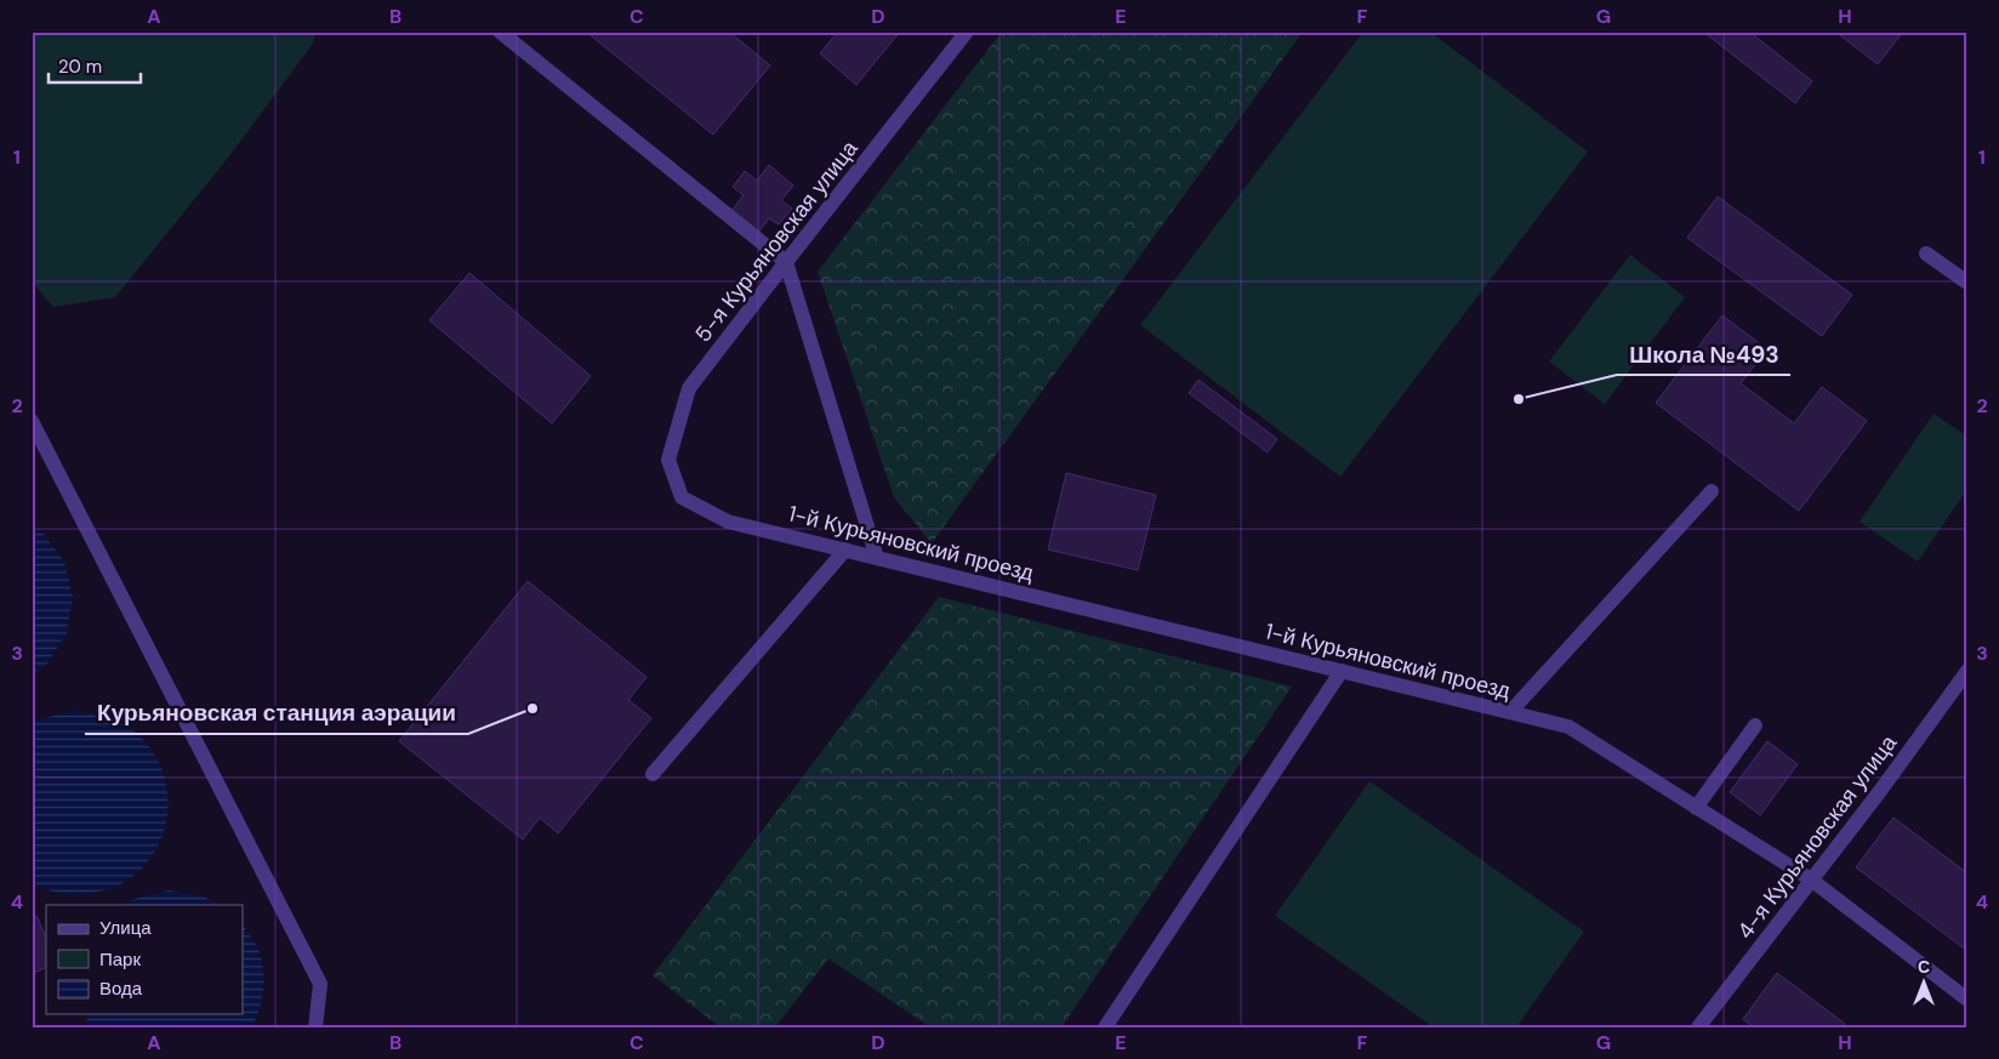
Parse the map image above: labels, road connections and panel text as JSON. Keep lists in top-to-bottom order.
{
  "streets": {
    "street": ["5-я Курьяновская улица", "1-й Курьяновский проезд", "4-я Курьяновская улица"]
  },
  "crossings": [
    ["5-я Курьяновская улица", "1-й Курьяновский проезд"],
    ["1-й Курьяновский проезд", "4-я Курьяновская улица"]
  ],
  "places": ["Школа №493", "Курьяновская станция аэрации"],
  "legend": ["Улица", "Парк", "Вода"],
  "scale_bar": "20 m",
  "north": "top",
  "grid": {
    "columns": [
      "A",
      "B",
      "C",
      "D",
      "E",
      "F",
      "G",
      "H"
    ],
    "rows": [
      "1",
      "2",
      "3",
      "4"
    ]
  }
}
